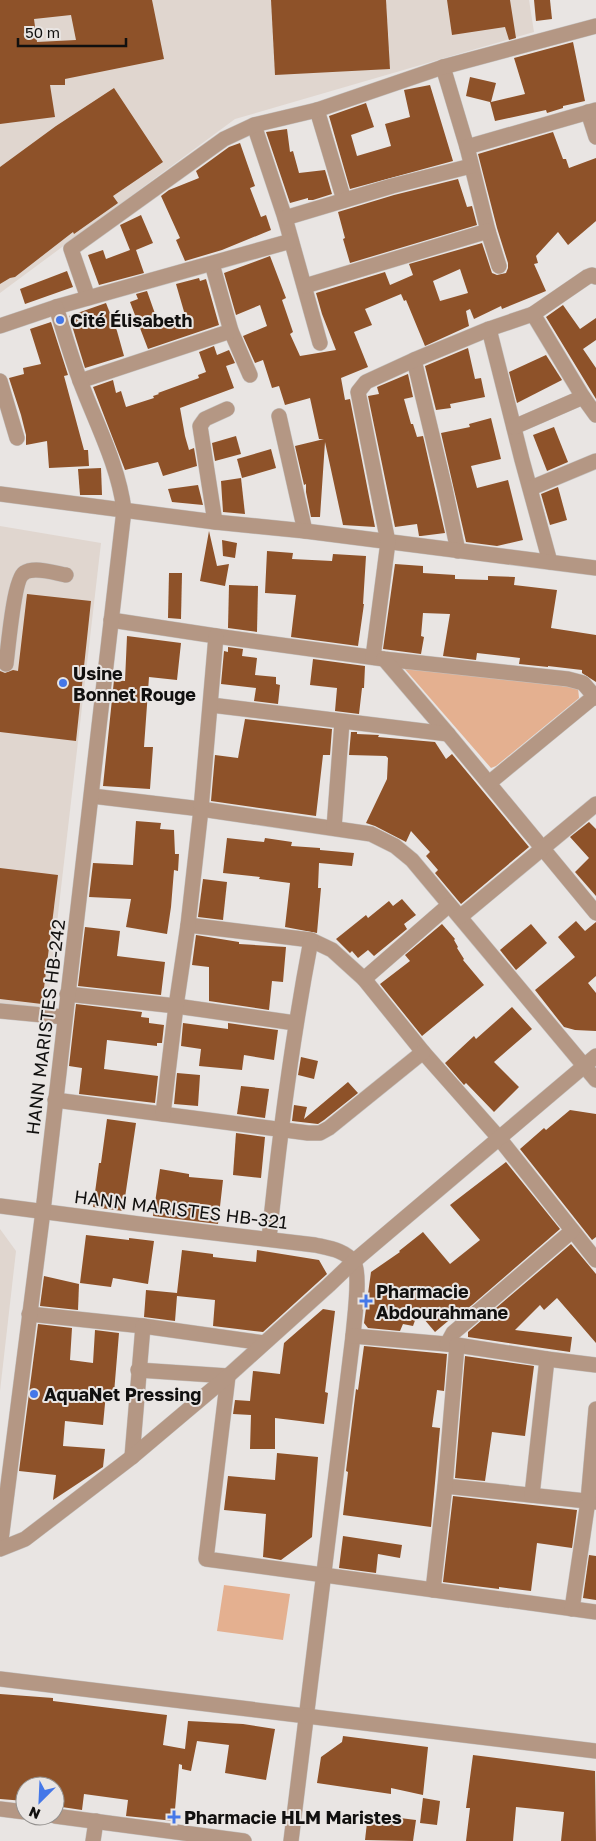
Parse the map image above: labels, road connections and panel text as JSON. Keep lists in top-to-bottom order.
{
  "streets": {
    "street": ["HANN MARISTES HB-242", "HANN MARISTES HB-321"]
  },
  "crossings": [
    ["HANN MARISTES HB-242", "HANN MARISTES HB-321"]
  ],
  "places": {
    "other": ["Cité Élisabeth", "Usine Bonnet Rouge", "AquaNet Pressing"],
    "health": ["Pharmacie Abdourahmane", "Pharmacie HLM Maristes"]
  },
  "scale_bar": "50 m",
  "north": "bottom left"
}
